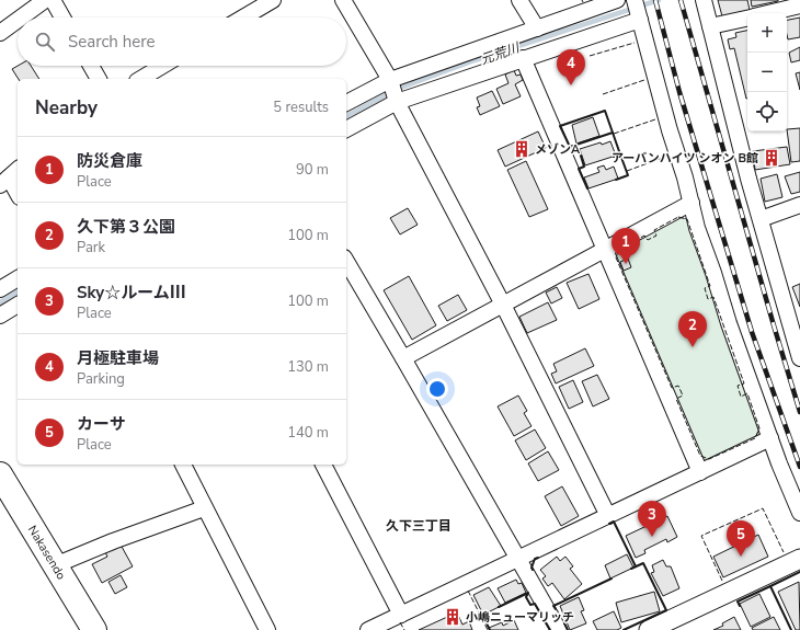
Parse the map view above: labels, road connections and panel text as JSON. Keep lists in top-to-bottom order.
{
  "streets": {
    "highway": ["Nakasendo"]
  },
  "districts": ["久下三丁目"],
  "water": ["元荒川"],
  "places": {
    "building": ["メゾンA", "アーバンハイツ シオン B館", "小嶋ニューマリッチ"]
  },
  "page": {
    "map_buttons": ["+", "−"],
    "search": "Search here",
    "pins": [
      "4",
      "1",
      "2",
      "3",
      "5"
    ],
    "heading": ["Nearby", "5 results"],
    "list": [
      {
        "mark": "1",
        "name": "防災倉庫",
        "note": "Place",
        "value": "90 m"
      },
      {
        "mark": "2",
        "name": "久下第３公園",
        "note": "Park",
        "value": "100 m"
      },
      {
        "mark": "3",
        "name": "Sky☆ルームⅢ",
        "note": "Place",
        "value": "100 m"
      },
      {
        "mark": "4",
        "name": "月極駐車場",
        "note": "Parking",
        "value": "130 m"
      },
      {
        "mark": "5",
        "name": "カーサ",
        "note": "Place",
        "value": "140 m"
      }
    ]
  }
}
